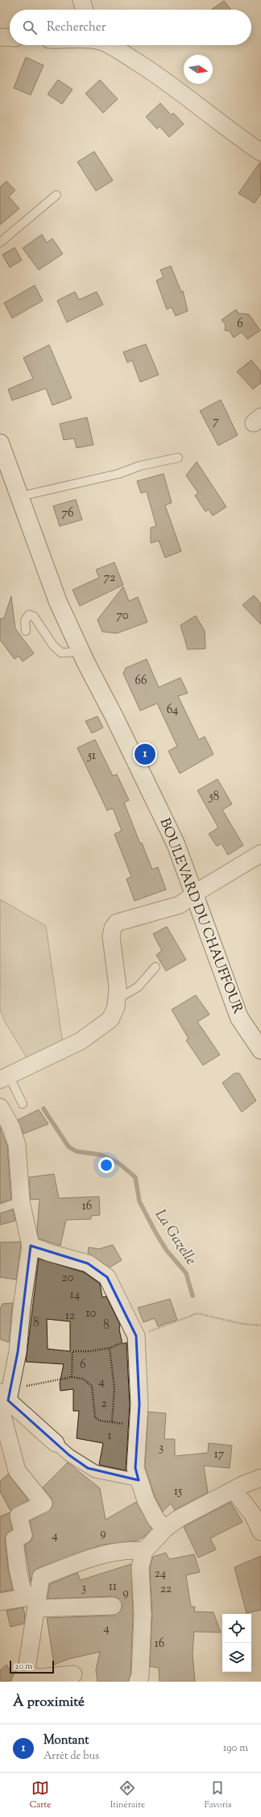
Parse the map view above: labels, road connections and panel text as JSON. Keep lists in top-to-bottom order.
{
  "streets": {
    "main road": ["BOULEVARD DU CHAUFFOUR"]
  },
  "water": ["La Gazelle"],
  "house_numbers": [
    "6",
    "7",
    "76",
    "72",
    "70",
    "66",
    "64",
    "51",
    "58",
    "16",
    "20",
    "14",
    "10",
    "12",
    "8",
    "8",
    "6",
    "4",
    "2",
    "1",
    "3",
    "17",
    "15",
    "9",
    "4",
    "24",
    "11",
    "3",
    "22",
    "9",
    "4",
    "16"
  ],
  "scale_bar": "20 m",
  "north": "right",
  "page": {
    "search": "Rechercher",
    "pins": "1",
    "scale": "20 m",
    "heading": "À proximité",
    "list": [
      {
        "mark": "1",
        "name": "Montant",
        "note": "Arrêt de bus",
        "value": "190 m"
      }
    ],
    "nav": ["Carte", "Itinéraire", "Favoris"]
  }
}
